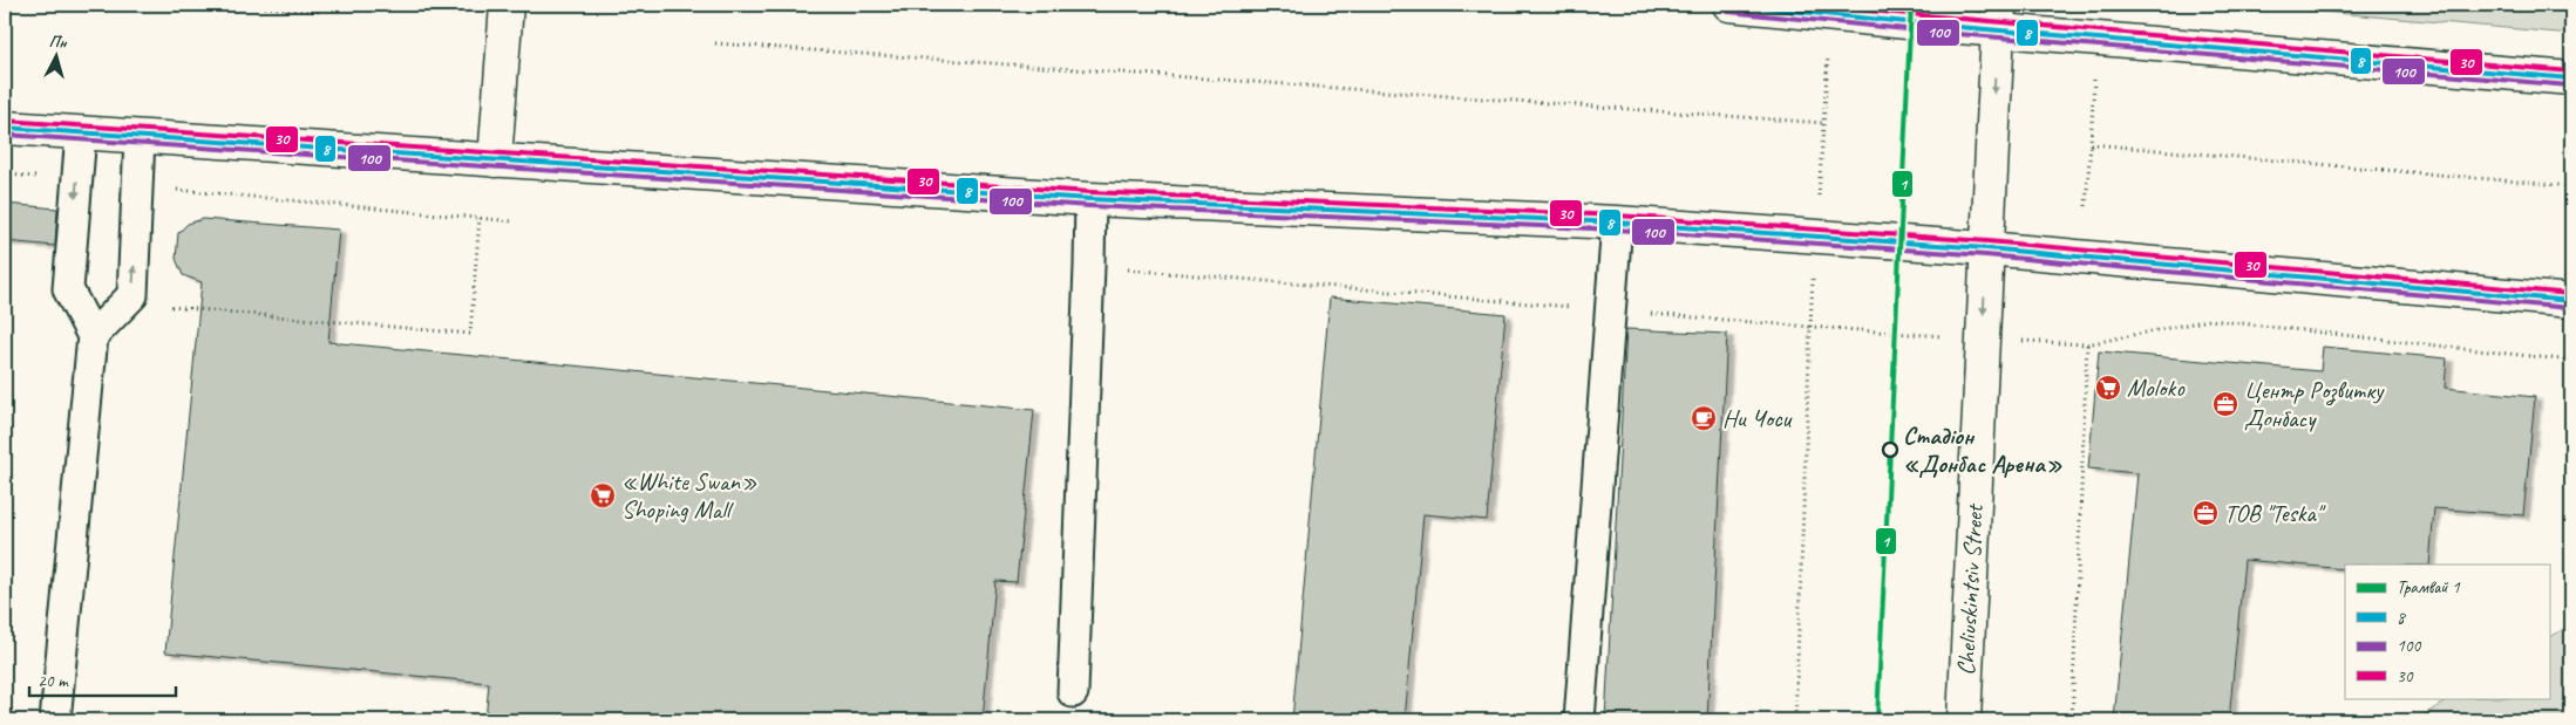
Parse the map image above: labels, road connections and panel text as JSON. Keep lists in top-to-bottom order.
{
  "streets": {
    "main road": ["Cheliuskintsiv Street"]
  },
  "one_way": ["Cheliuskintsiv Street"],
  "places": {
    "supermarket": ["Moloko", "«White Swan» Shoping Mall"],
    "office": ["Центр Розвитку Донбасу", "ТОВ \"Teska\""],
    "cafe": ["Ни Чоси"],
    "other": ["Стадіон «Донбас Арена»"]
  },
  "lines": [
    "tram line 1",
    "transit line 8",
    "transit line 30",
    "transit line 100"
  ],
  "legend": [
    "Трамвай 1",
    "8",
    "100",
    "30"
  ],
  "scale_bar": "20 m",
  "north": "top"
}
